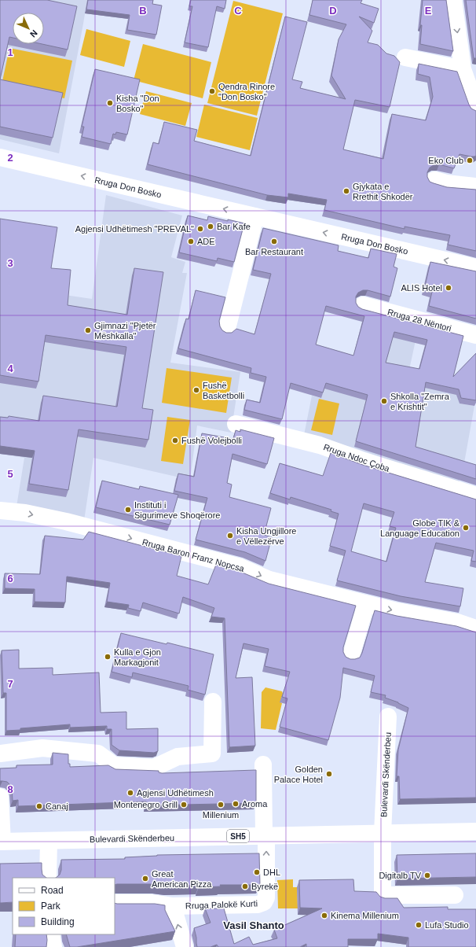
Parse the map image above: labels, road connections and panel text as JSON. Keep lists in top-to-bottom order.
{
  "streets": {
    "street": [
      "Rruga Don Bosko",
      "Rruga 28 Nëntori",
      "Rruga Ndoc Çoba",
      "Rruga Baron Franz Nopcsa",
      "Bulevardi Skënderbeu",
      "SH5",
      "Rruga Palokë Kurti"
    ]
  },
  "crossings": [
    ["Bulevardi Skënderbeu", "Rruga Palokë Kurti"]
  ],
  "one_way": ["Rruga Don Bosko", "Rruga Baron Franz Nopcsa"],
  "districts": ["Vasil Shanto"],
  "places": [
    "Qendra Rinore \"Don Bosko\"",
    "Kisha \"Don Bosko\"",
    "Eko Club",
    "Gjykata e Rrethit Shkodër",
    "Bar Kafe",
    "Agjensi Udhëtimesh \"PREVAL\"",
    "ADE",
    "Bar Restaurant",
    "ALIS Hotel",
    "Gjimnazi \"Pjetër Mëshkalla\"",
    "Fushë Basketbolli",
    "Shkolla \"Zemra e Krishtit\"",
    "Fushë Volejbolli",
    "Instituti i Sigurimeve Shoqërore",
    "Globe TIK & Language Education",
    "Kisha Ungjillore e Vëllezërve",
    "Kulla e Gjon Markagjonit",
    "Golden Palace Hotel",
    "Agjensi Udhëtimesh",
    "Aroma",
    "Montenegro Grill",
    "Millenium",
    "Canaj",
    "DHL",
    "Digitalb TV",
    "Great American Pizza",
    "Byrekë",
    "Kinema Millenium",
    "Lufa Studio"
  ],
  "legend": ["Road", "Park", "Building"],
  "north": "bottom right",
  "grid": {
    "columns": [
      "B",
      "C",
      "D",
      "E"
    ],
    "rows": [
      "1",
      "2",
      "3",
      "4",
      "5",
      "6",
      "7",
      "8"
    ]
  }
}
